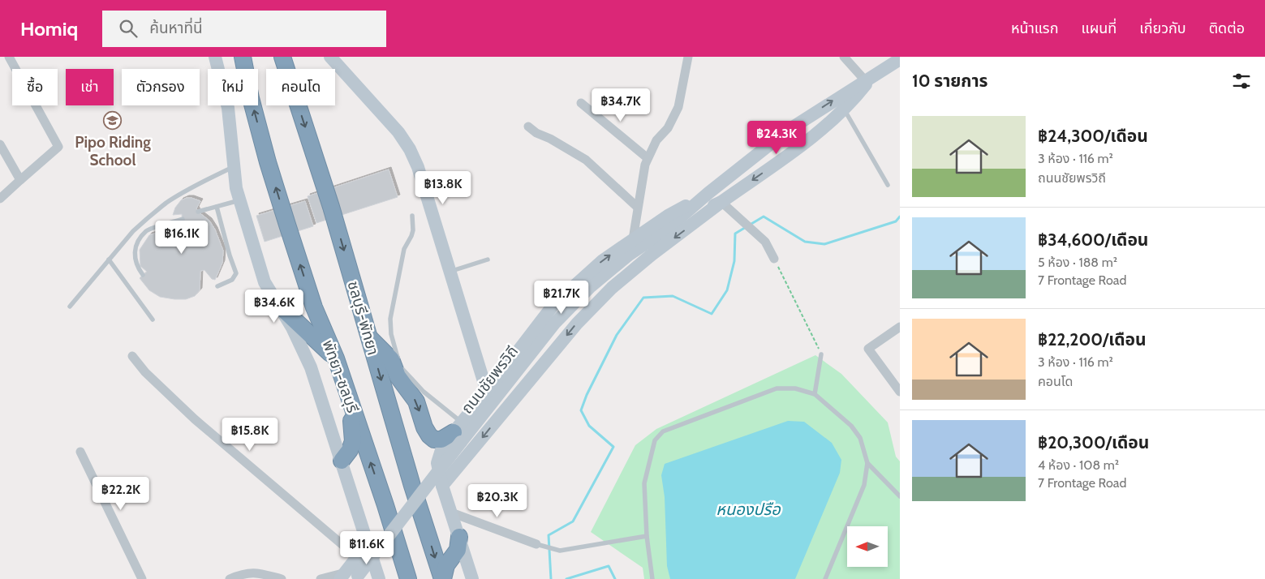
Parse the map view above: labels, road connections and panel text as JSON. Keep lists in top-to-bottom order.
{
  "streets": {
    "highway": ["ชลบุรี-พัทยา", "พัทยา-ชลบุรี"],
    "main road": ["ถนนชัยพรวิถี"]
  },
  "one_way": ["ชลบุรี-พัทยา", "พัทยา-ชลบุรี"],
  "water": ["หนองปรือ"],
  "places": {
    "school or university": ["Pipo Riding School"]
  },
  "north": "left",
  "page": {
    "header": "Homiq",
    "search": "ค้นหาที่นี่",
    "nav": [
      "หน้าแรก",
      "แผนที่",
      "เกี่ยวกับ",
      "ติดต่อ"
    ],
    "heading": "10 รายการ",
    "chip": [
      "ซื้อ",
      "เช่า",
      "ตัวกรอง",
      "ใหม่",
      "คอนโด"
    ],
    "price": [
      "฿34.7K",
      "฿24.3K",
      "฿13.8K",
      "฿16.1K",
      "฿21.7K",
      "฿34.6K",
      "฿15.8K",
      "฿22.2K",
      "฿20.3K",
      "฿11.6K"
    ],
    "list": [
      {
        "name": "฿24,300/เดือน",
        "note": "3 ห้อง · 116 m² · ถนนชัยพรวิถี"
      },
      {
        "name": "฿34,600/เดือน",
        "note": "5 ห้อง · 188 m² · 7 Frontage Road"
      },
      {
        "name": "฿22,200/เดือน",
        "note": "3 ห้อง · 116 m² · คอนโด"
      },
      {
        "name": "฿20,300/เดือน",
        "note": "4 ห้อง · 108 m² · 7 Frontage Road"
      }
    ]
  }
}
